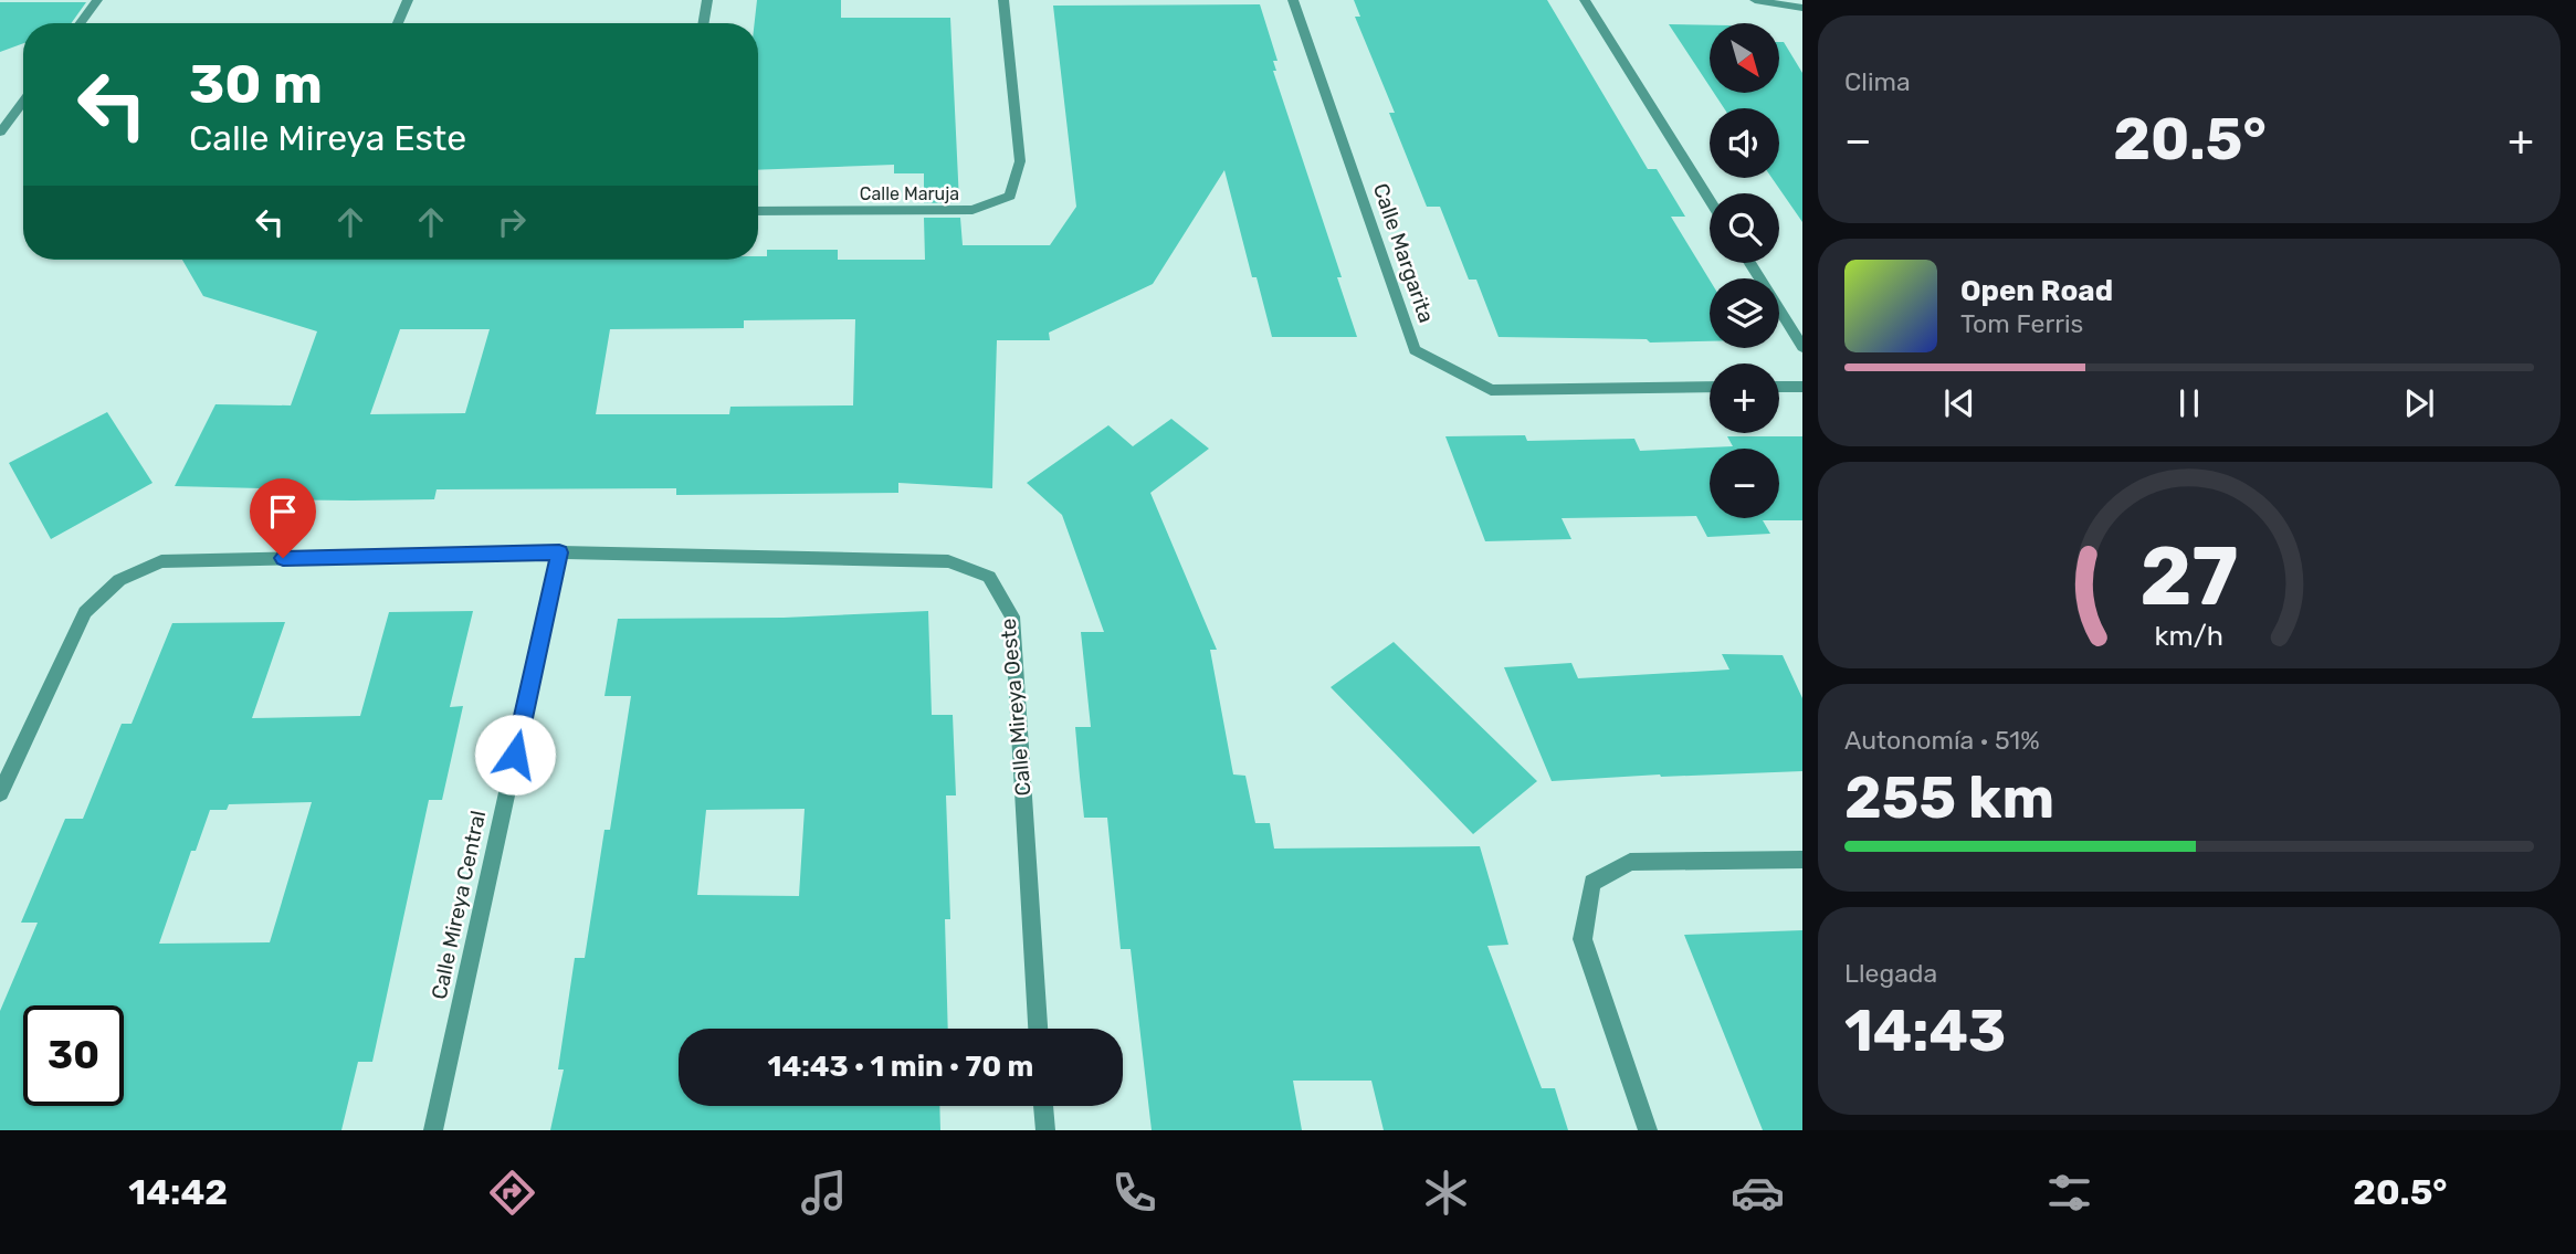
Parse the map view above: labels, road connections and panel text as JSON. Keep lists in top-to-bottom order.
{
  "streets": {
    "street": [
      "Calle Maruja",
      "Calle Margarita",
      "Calle Mireya Oeste",
      "Calle Mireya Central"
    ]
  },
  "crossings": [
    ["Calle Mireya Oeste", "Calle Mireya Central"]
  ],
  "north": "bottom right",
  "page": {
    "tile": [
      "Clima",
      ["Autonomía · 51%", "255 km"],
      ["Llegada", "14:43"]
    ],
    "map_buttons": ["+", "−"],
    "turn": ["30 m", "Calle Mireya Este"],
    "heat": ["−", "20.5°", "+"],
    "song": ["Open Road", "Tom Ferris"],
    "limit": "30",
    "trip": "14:43 · 1 min · 70 m",
    "tabs": ["14:42", "20.5°"],
    "gauge": ["27", "km/h"]
  }
}
